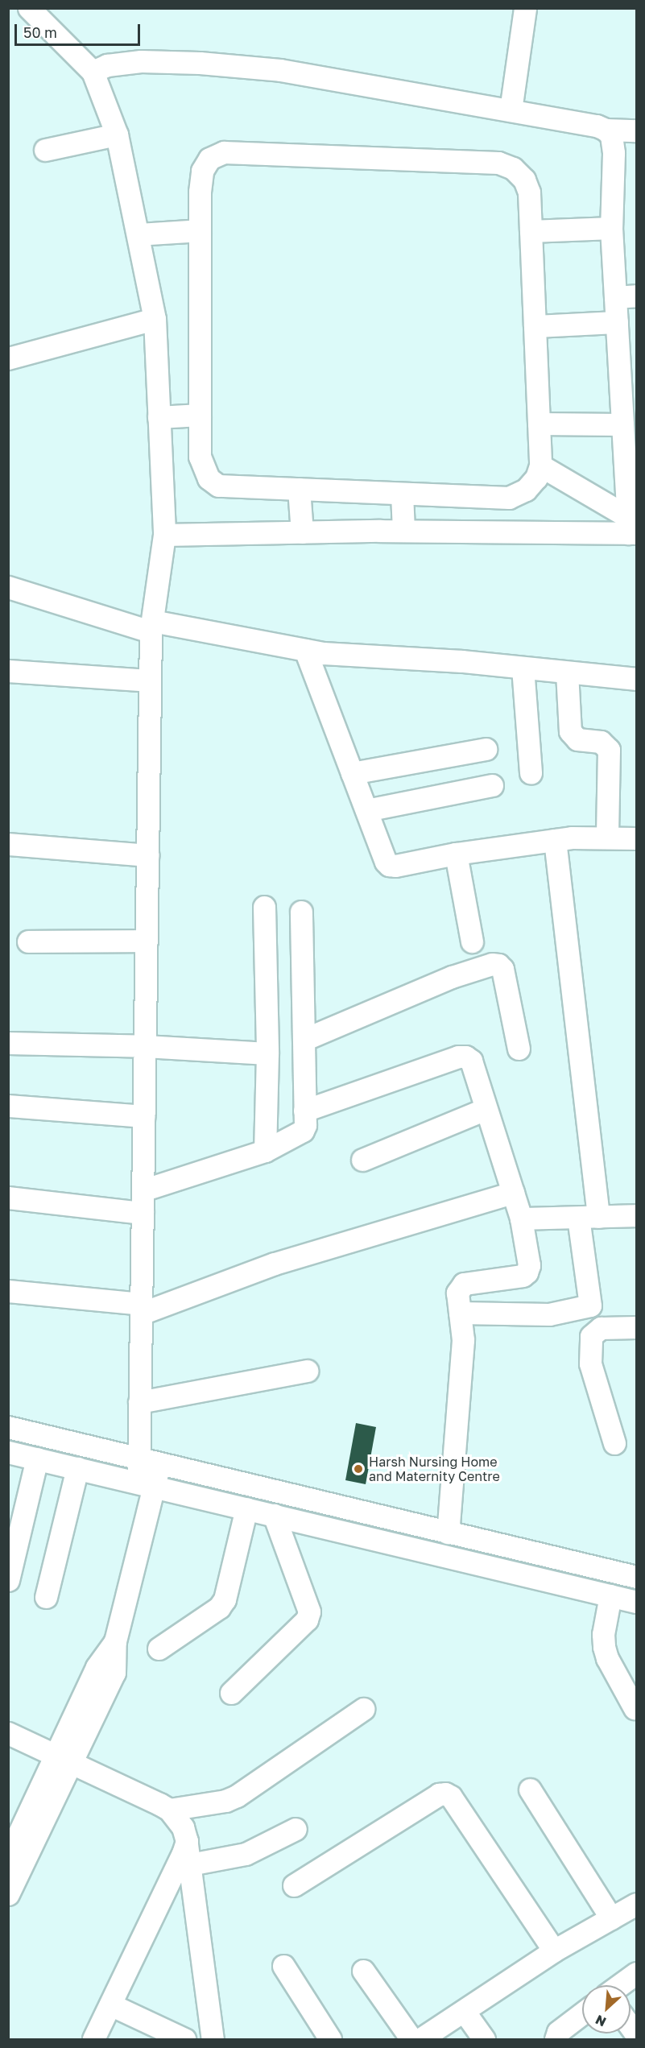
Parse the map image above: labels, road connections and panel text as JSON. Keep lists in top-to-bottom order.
{
  "places": ["Harsh Nursing Home and Maternity Centre"],
  "scale_bar": "50 m",
  "north": "bottom left"
}
